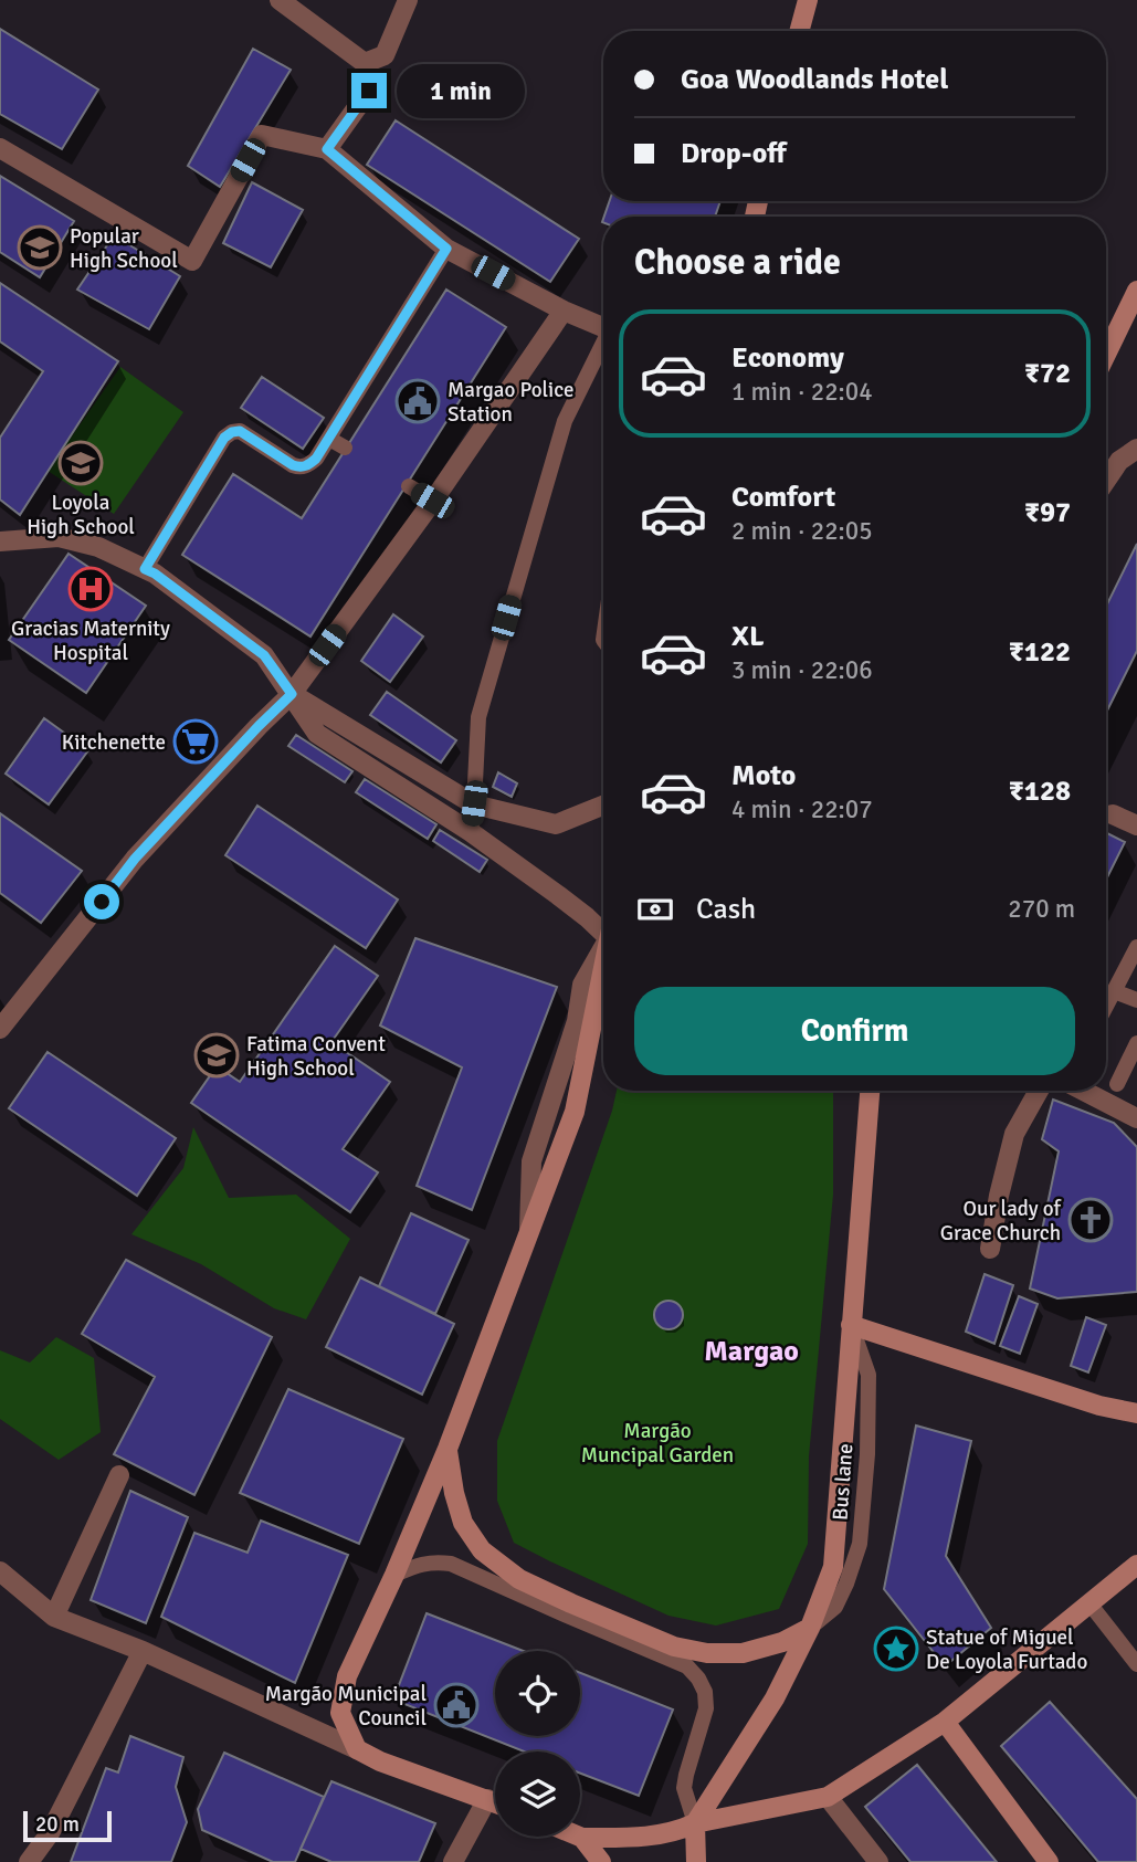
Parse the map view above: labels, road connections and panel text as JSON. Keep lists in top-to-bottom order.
{
  "districts": ["Margao"],
  "parks": ["Margão Muncipal Garden"],
  "places": {
    "school or university": ["Popular High School", "Loyola High School", "Fatima Convent High School"],
    "public building": ["Margao Police Station", "Margão Municipal Council"],
    "hospital": ["Gracias Maternity Hospital"],
    "supermarket": ["Kitchenette"],
    "church": ["Our lady of Grace Church"],
    "place": ["Statue of Miguel De Loyola Furtado"]
  },
  "scale_bar": "20 m",
  "page": {
    "banner": ["Goa Woodlands Hotel", "Drop-off"],
    "bubble": "1 min",
    "heading": "Choose a ride",
    "list": [
      {
        "name": "Economy",
        "note": "1 min · 22:04",
        "value": "₹72"
      },
      {
        "name": "Comfort",
        "note": "2 min · 22:05",
        "value": "₹97"
      },
      {
        "name": "XL",
        "note": "3 min · 22:06",
        "value": "₹122"
      },
      {
        "name": "Moto",
        "note": "4 min · 22:07",
        "value": "₹128"
      }
    ],
    "pay": ["Cash", "270 m"],
    "buttons": "Confirm",
    "scale": "20 m"
  }
}
